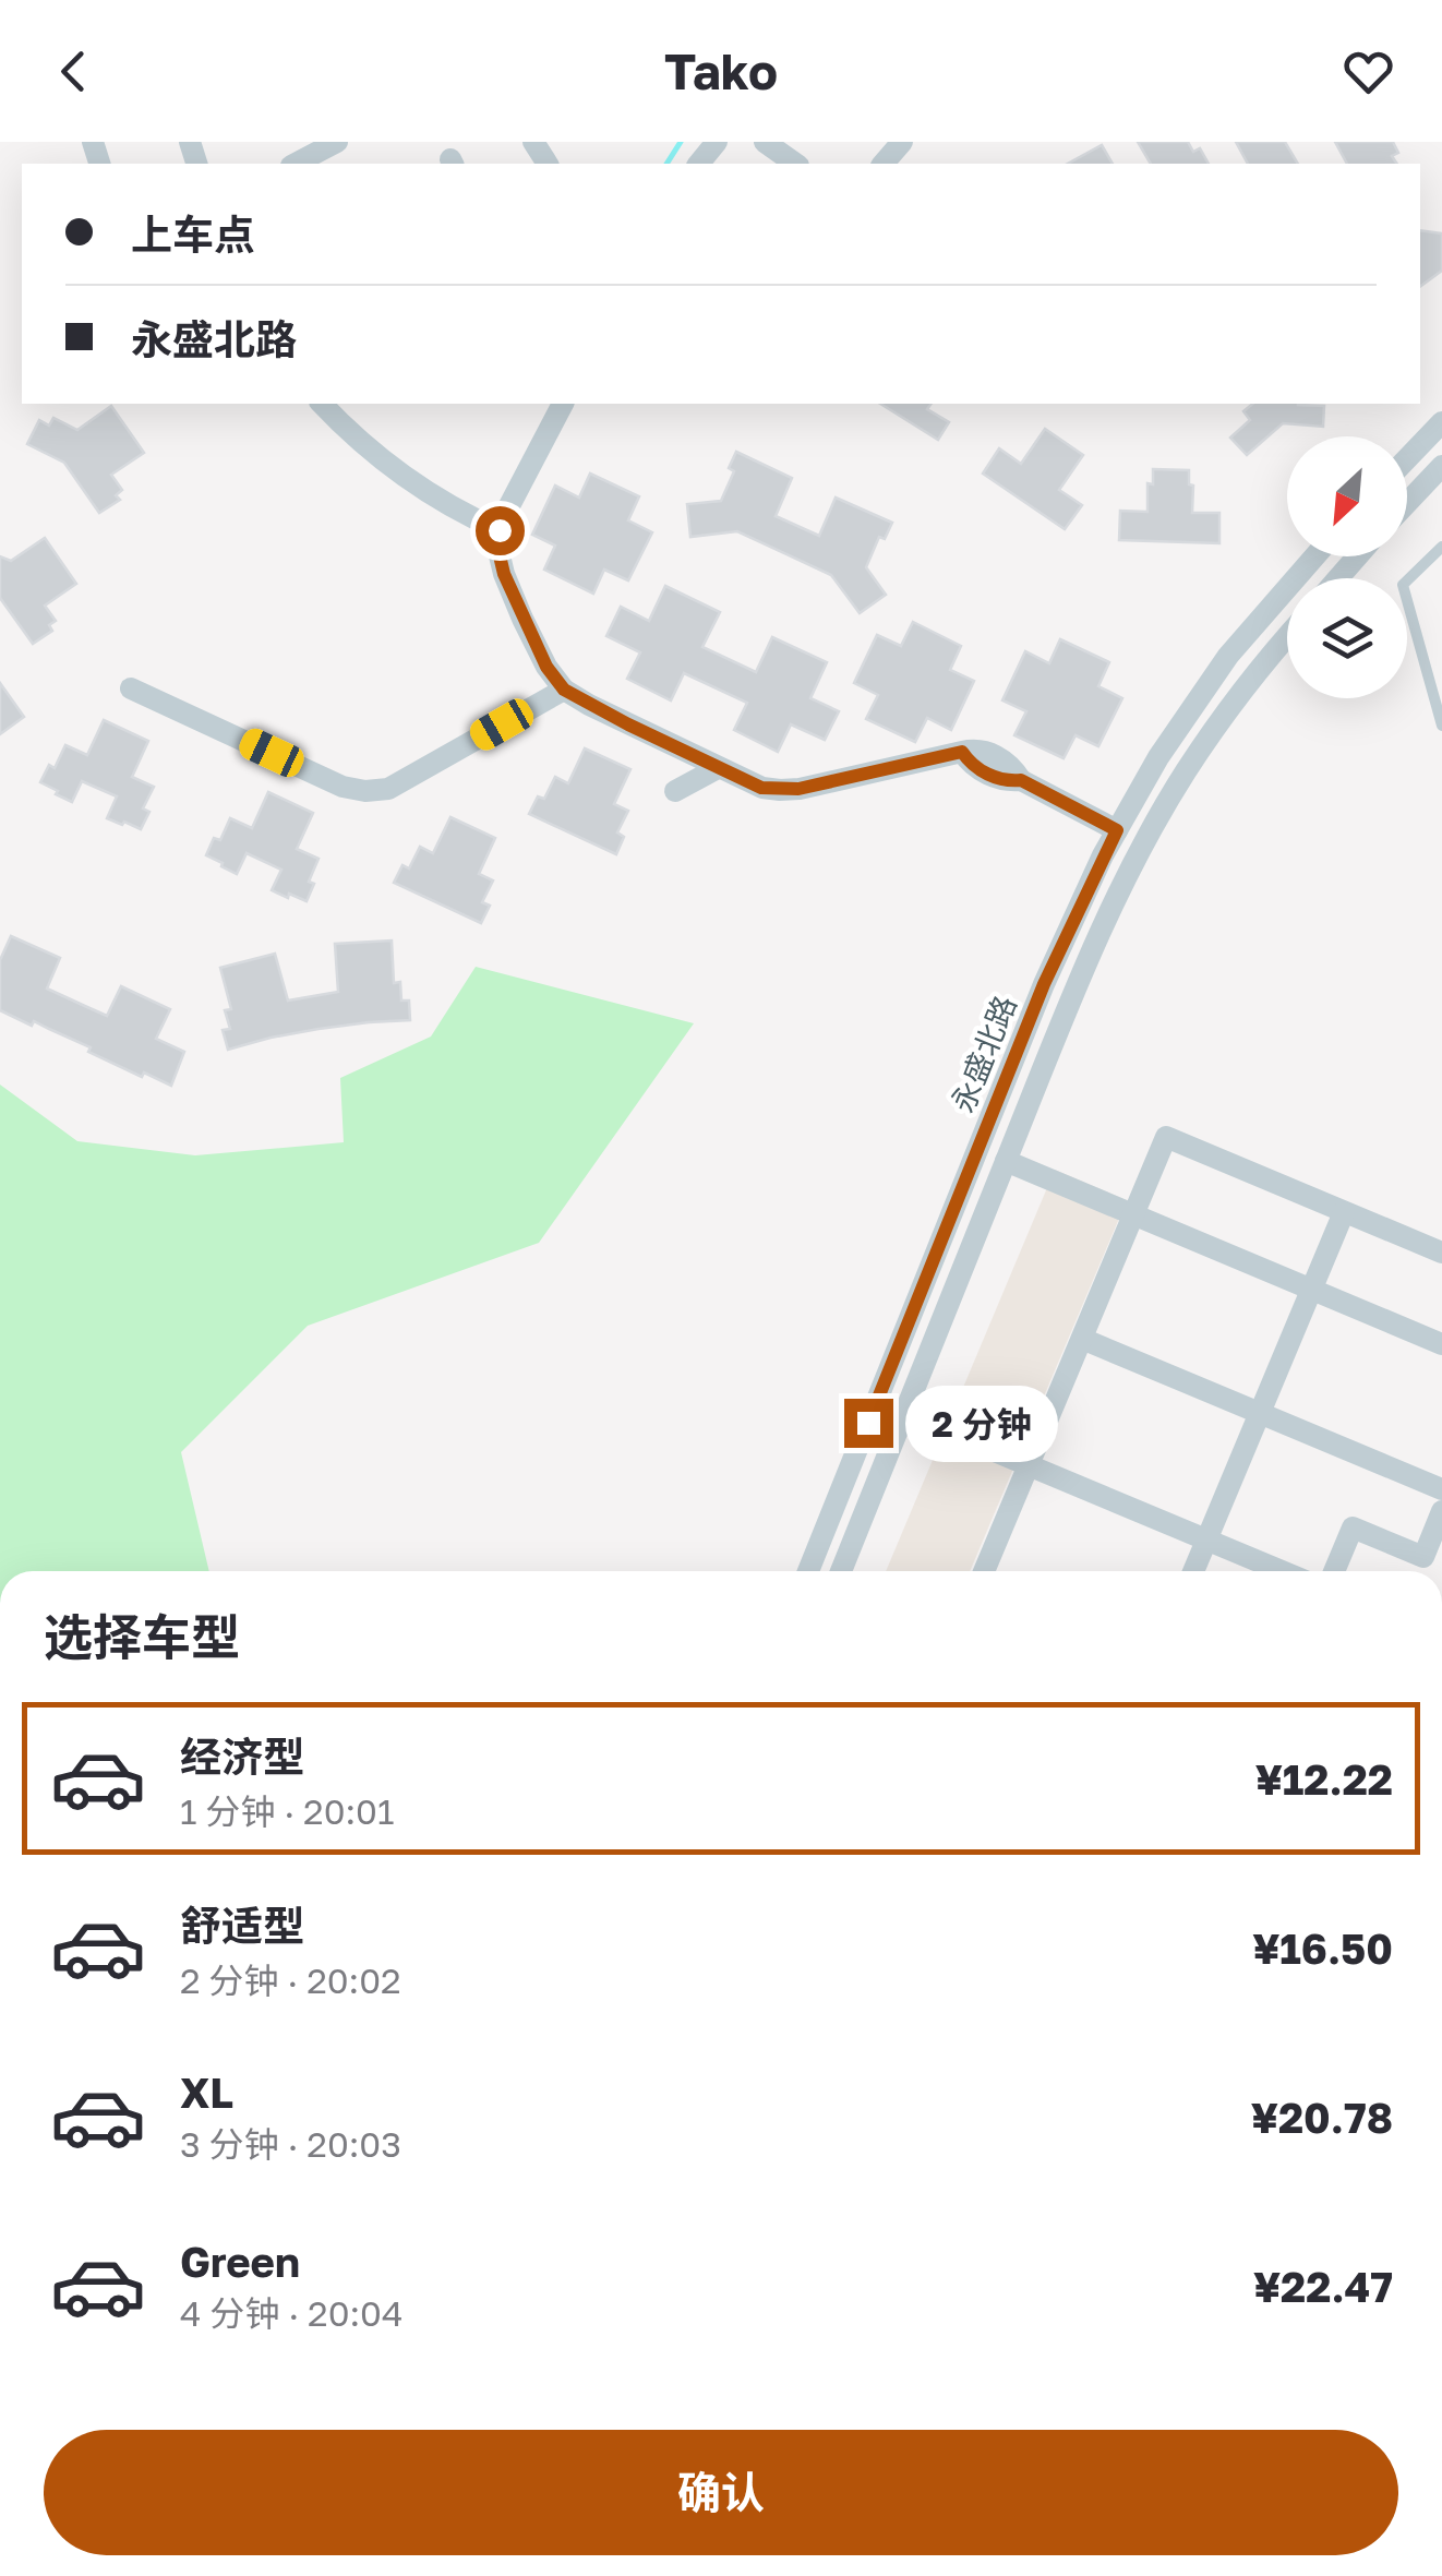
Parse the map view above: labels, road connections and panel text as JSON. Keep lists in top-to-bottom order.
{
  "streets": {
    "street": ["永盛北路"]
  },
  "north": "bottom left",
  "page": {
    "header": "Tako",
    "banner": ["上车点", "永盛北路"],
    "bubble": "2 分钟",
    "heading": "选择车型",
    "list": [
      {
        "name": "经济型",
        "note": "1 分钟 · 20:01",
        "value": "¥12.22"
      },
      {
        "name": "舒适型",
        "note": "2 分钟 · 20:02",
        "value": "¥16.50"
      },
      {
        "name": "XL",
        "note": "3 分钟 · 20:03",
        "value": "¥20.78"
      },
      {
        "name": "Green",
        "note": "4 分钟 · 20:04",
        "value": "¥22.47"
      }
    ],
    "buttons": "确认"
  }
}
